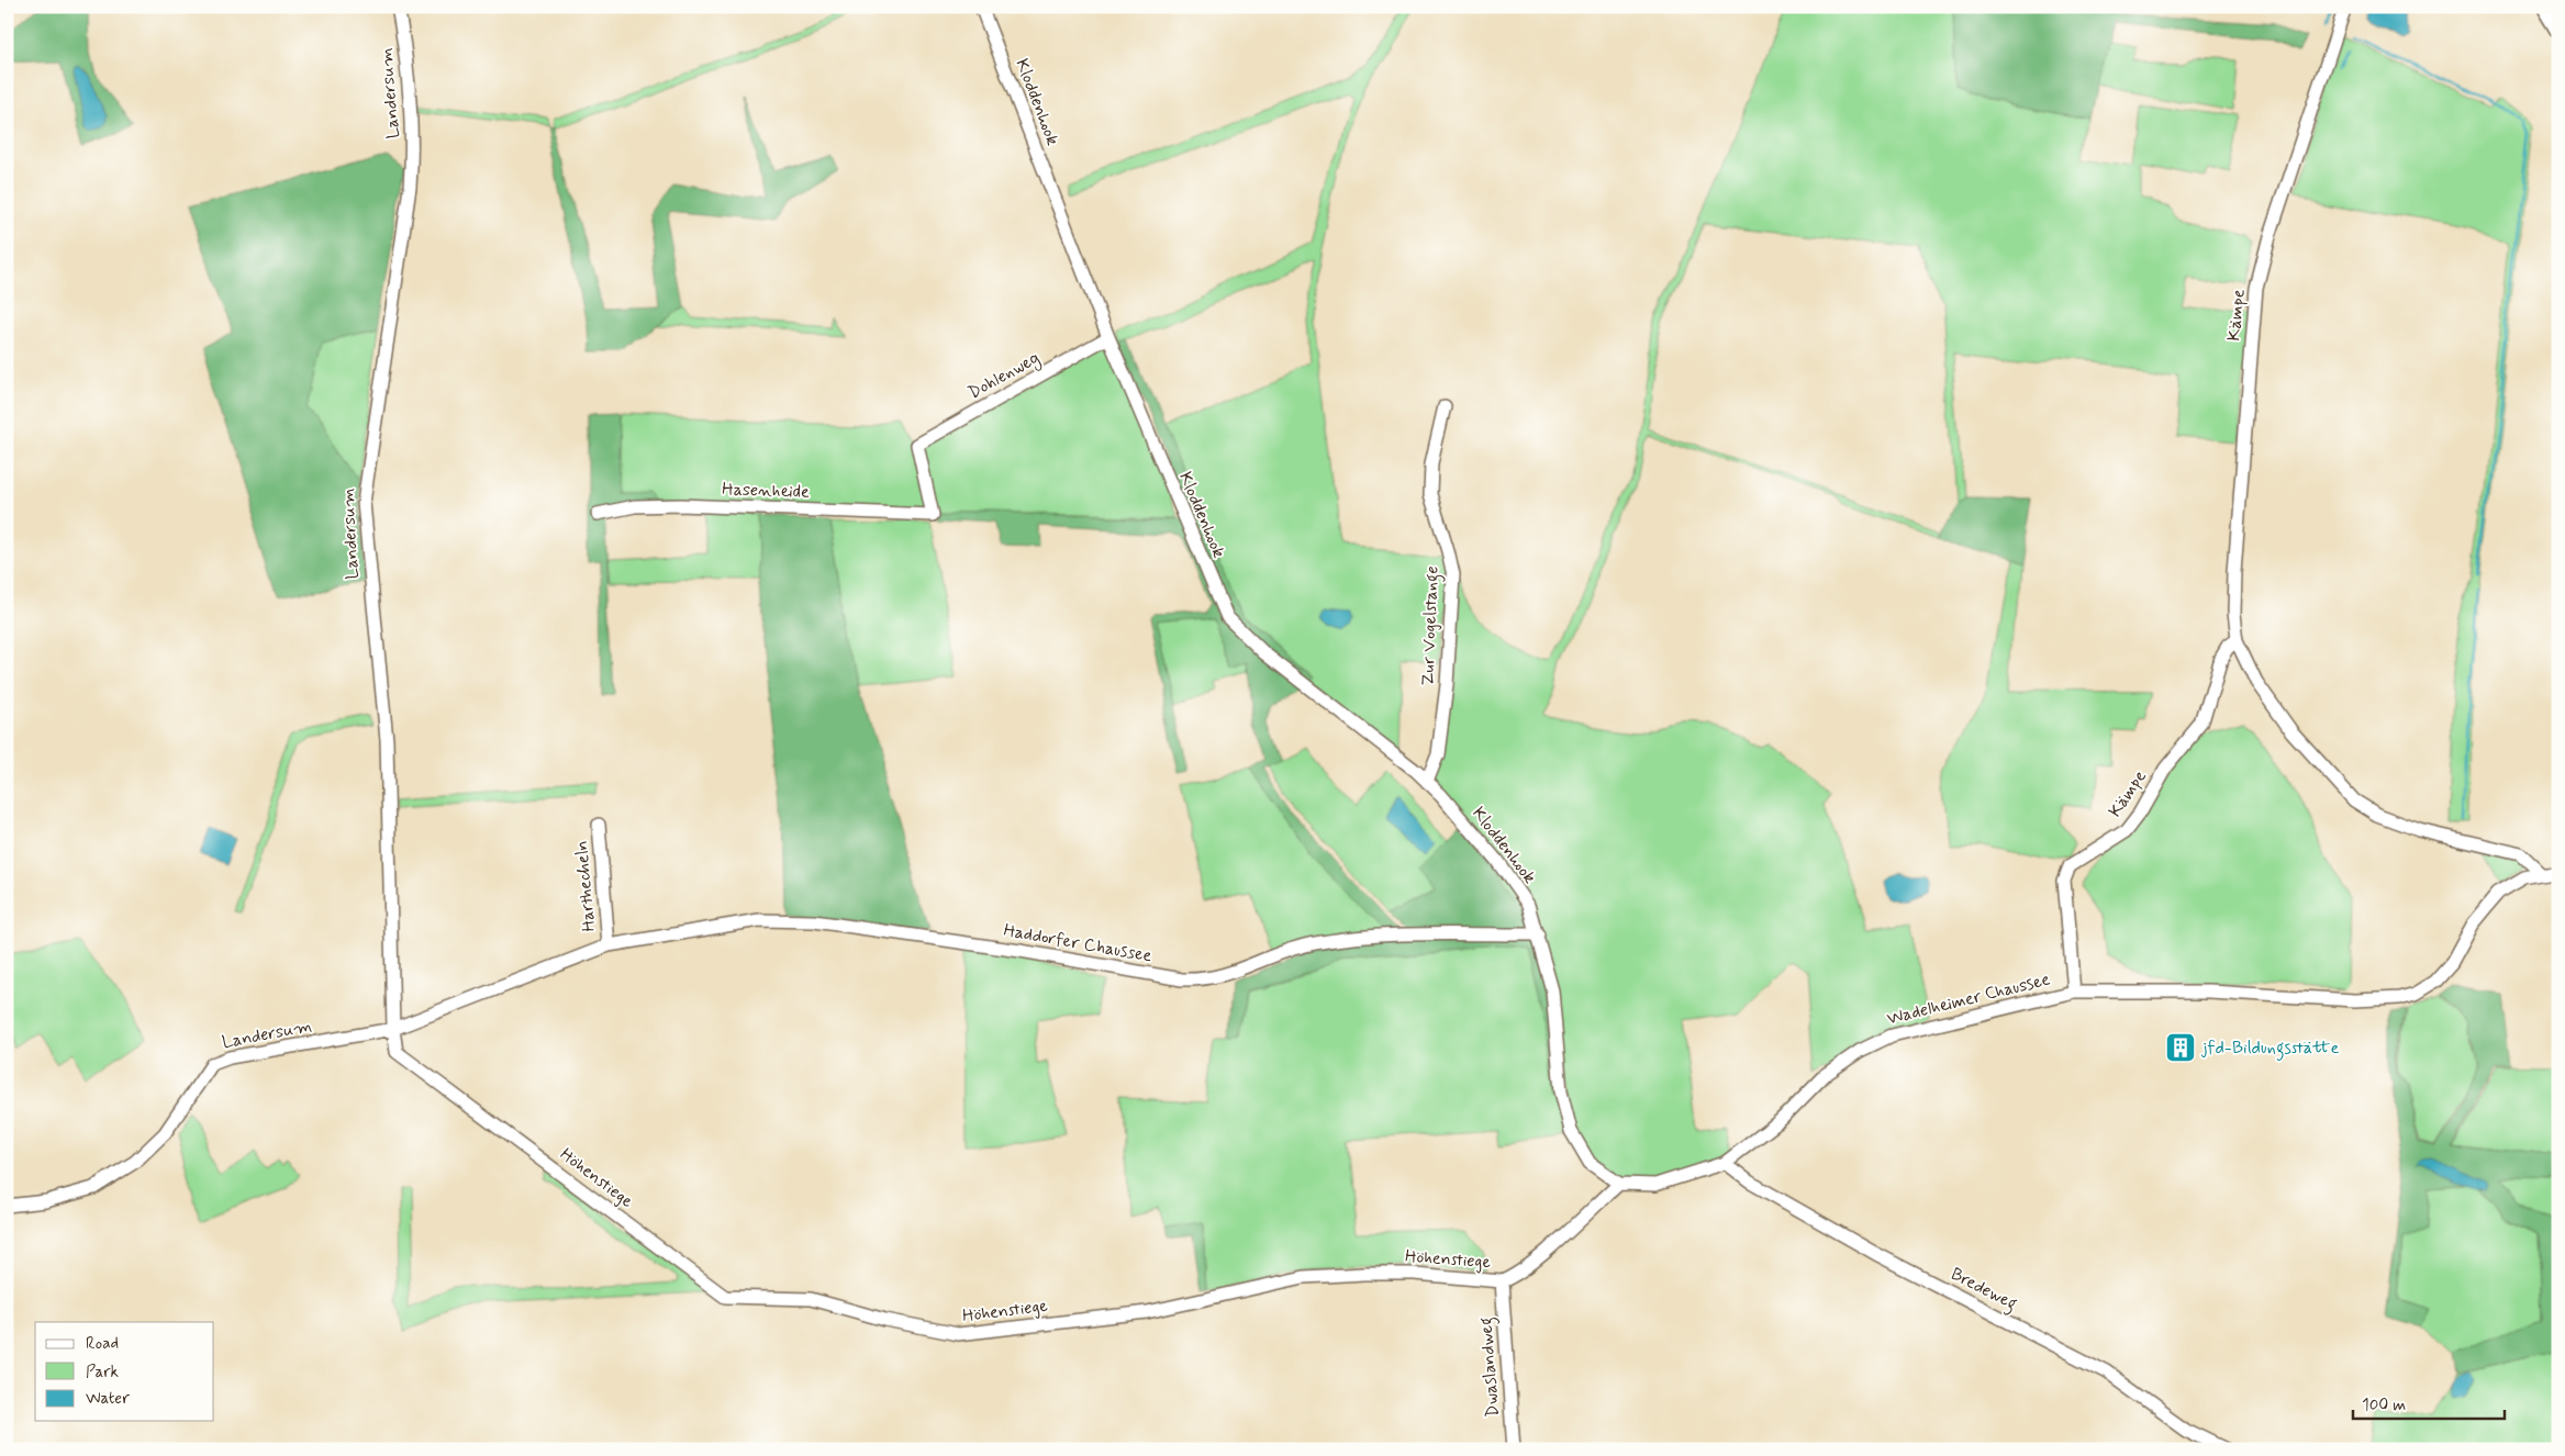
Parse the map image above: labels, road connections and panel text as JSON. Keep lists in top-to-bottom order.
{
  "streets": {
    "street": [
      "Landersum",
      "Kloddenhook",
      "Kämpe",
      "Dohlenweg",
      "Hasenheide",
      "Zur Vogelstange",
      "Harthecheln",
      "Haddorfer Chaussee",
      "Wadelheimer Chaussee",
      "Höhenstiege",
      "Bredeweg",
      "Dwaslandweg"
    ]
  },
  "crossings": [
    ["Landersum", "Harthecheln"],
    ["Landersum", "Haddorfer Chaussee"],
    ["Landersum", "Höhenstiege"],
    ["Kloddenhook", "Dohlenweg"],
    ["Kloddenhook", "Zur Vogelstange"],
    ["Kloddenhook", "Haddorfer Chaussee"],
    ["Kämpe", "Wadelheimer Chaussee"],
    ["Dohlenweg", "Hasenheide"],
    ["Harthecheln", "Haddorfer Chaussee"],
    ["Wadelheimer Chaussee", "Höhenstiege"],
    ["Wadelheimer Chaussee", "Bredeweg"],
    ["Höhenstiege", "Dwaslandweg"]
  ],
  "places": {
    "building": ["jfd-Bildungsstätte"]
  },
  "legend": ["Road", "Park", "Water"],
  "scale_bar": "100 m"
}
